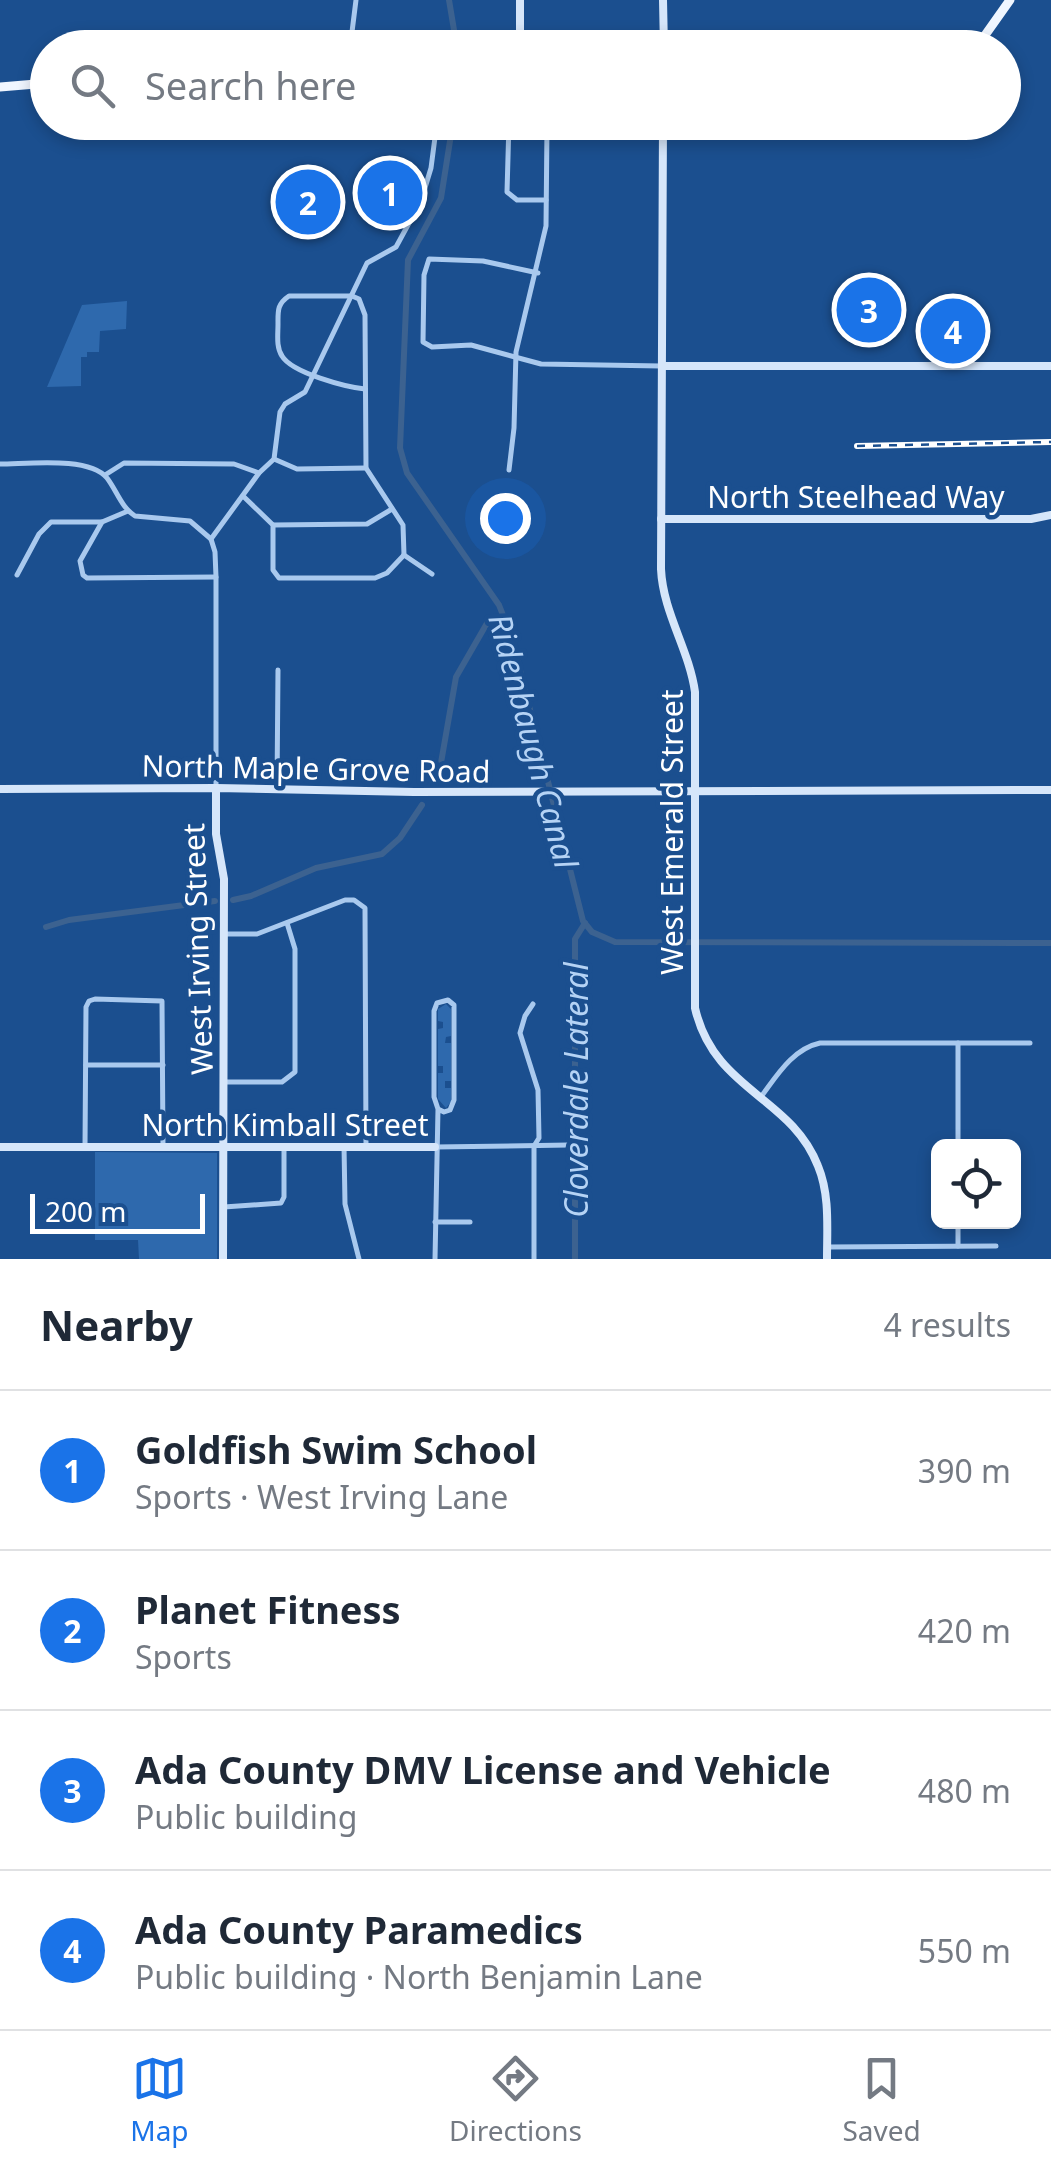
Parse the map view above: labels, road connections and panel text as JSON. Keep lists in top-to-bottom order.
{
  "streets": {
    "main road": [
      "North Steelhead Way",
      "North Maple Grove Road",
      "West Emerald Street",
      "West Irving Street",
      "North Kimball Street"
    ]
  },
  "crossings": [
    ["North Steelhead Way", "West Emerald Street"],
    ["North Maple Grove Road", "West Emerald Street"],
    ["North Maple Grove Road", "West Irving Street"],
    ["West Irving Street", "North Kimball Street"]
  ],
  "water": ["Ridenbaugh Canal", "Cloverdale Lateral"],
  "scale_bar": "200 m",
  "page": {
    "search": "Search here",
    "pins": [
      "1",
      "2",
      "3",
      "4"
    ],
    "scale": "200 m",
    "heading": ["Nearby", "4 results"],
    "list": [
      {
        "mark": "1",
        "name": "Goldfish Swim School",
        "note": "Sports · West Irving Lane",
        "value": "390 m"
      },
      {
        "mark": "2",
        "name": "Planet Fitness",
        "note": "Sports",
        "value": "420 m"
      },
      {
        "mark": "3",
        "name": "Ada County DMV License and Vehicle",
        "note": "Public building",
        "value": "480 m"
      },
      {
        "mark": "4",
        "name": "Ada County Paramedics",
        "note": "Public building · North Benjamin Lane",
        "value": "550 m"
      }
    ],
    "nav": ["Map", "Directions", "Saved"]
  }
}
